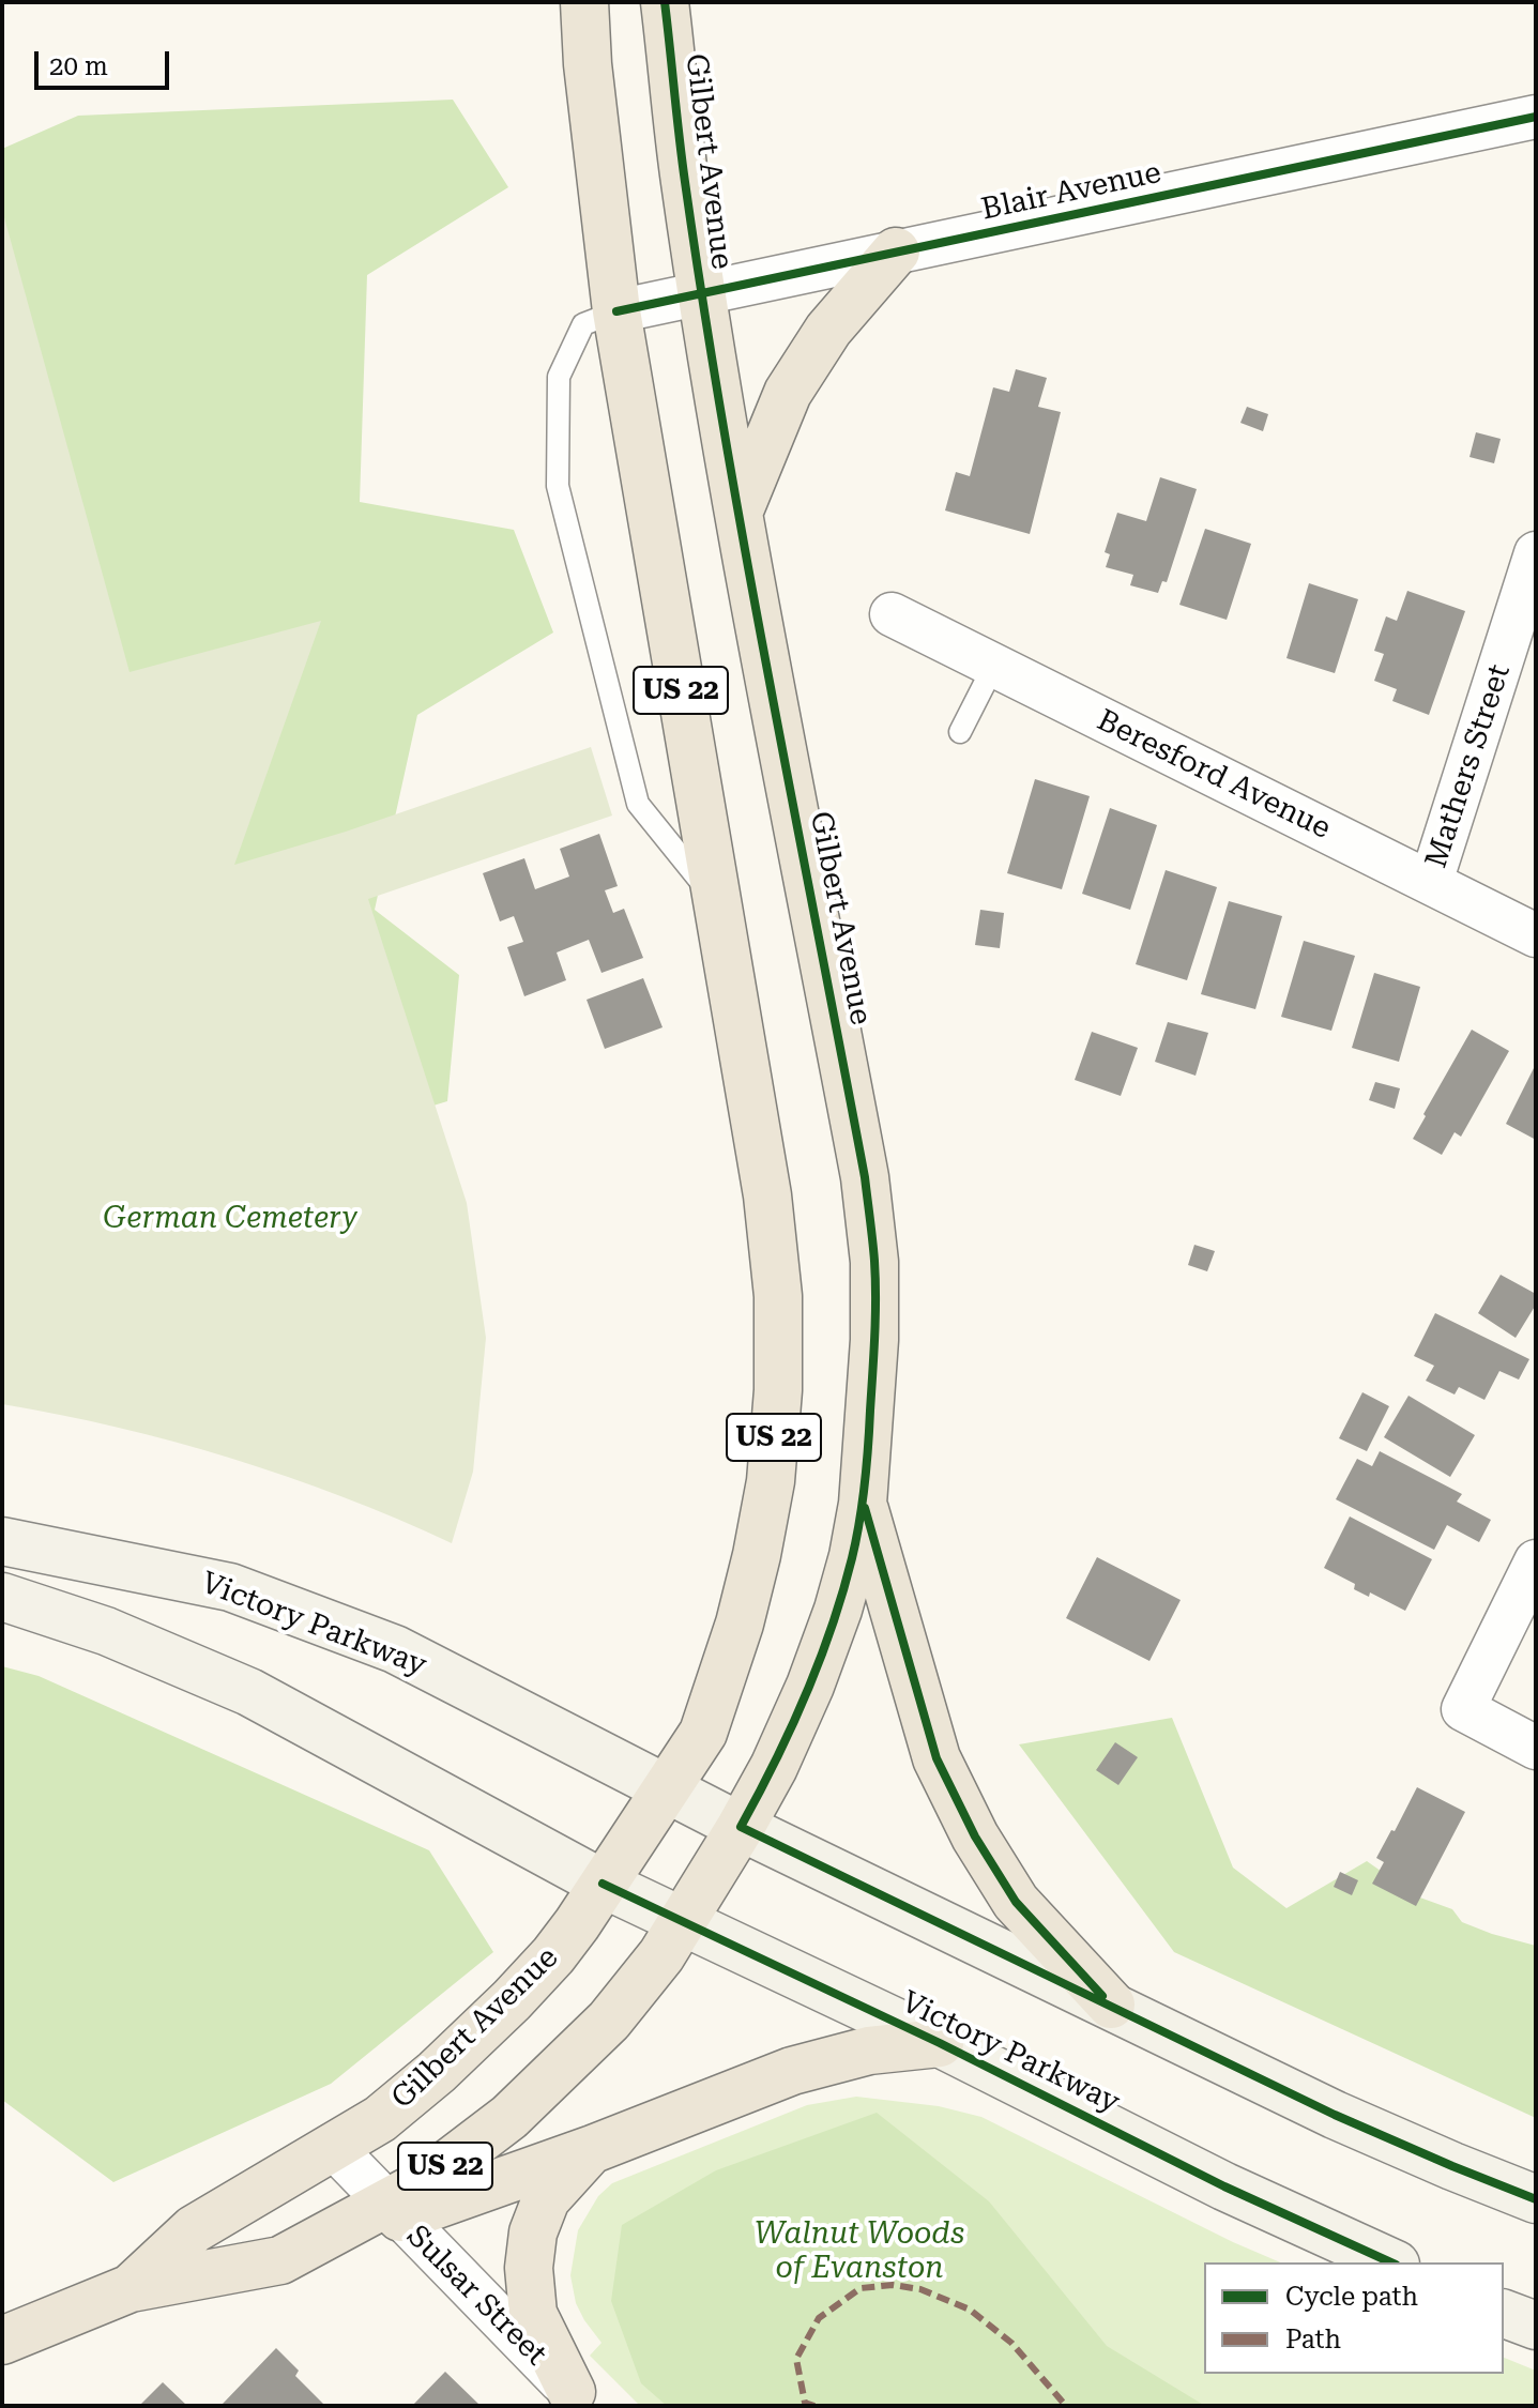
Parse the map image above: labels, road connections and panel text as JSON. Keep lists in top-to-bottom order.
{
  "streets": {
    "main road": ["Gilbert Avenue", "US 22"],
    "street": [
      "Blair Avenue",
      "Mathers Street",
      "Beresford Avenue",
      "Victory Parkway",
      "Sulsar Street"
    ]
  },
  "crossings": [
    ["Gilbert Avenue", "Blair Avenue"],
    ["Gilbert Avenue", "Victory Parkway"],
    ["Gilbert Avenue", "Sulsar Street"],
    ["Mathers Street", "Beresford Avenue"]
  ],
  "parks": ["German Cemetery", "Walnut Woods of Evanston"],
  "legend": ["Cycle path", "Path"],
  "scale_bar": "20 m"
}
